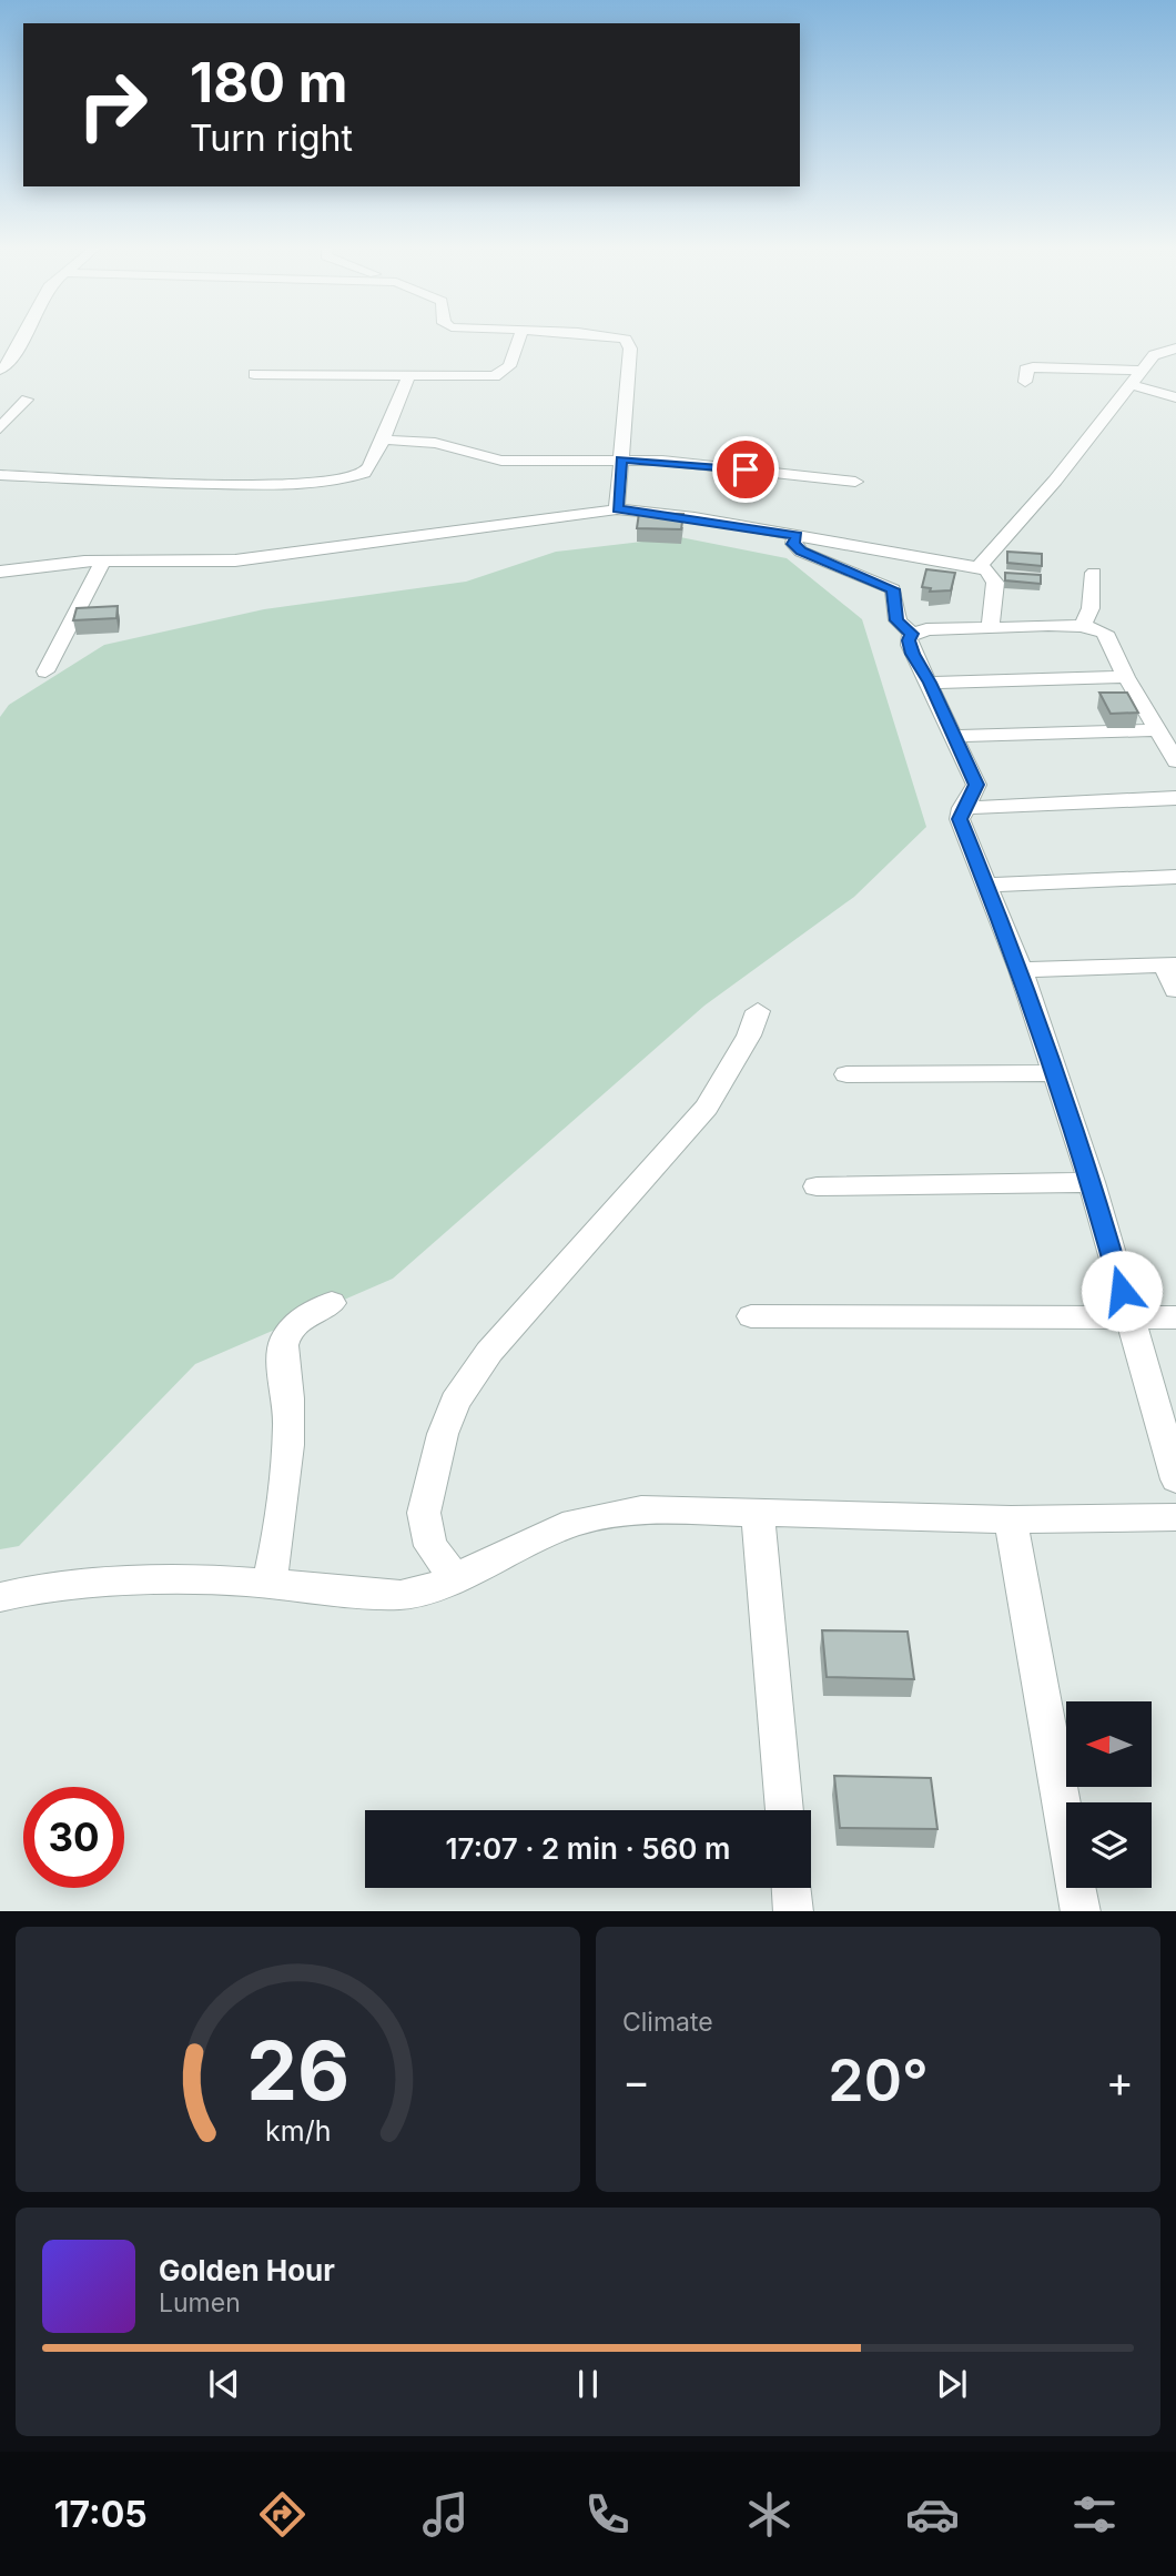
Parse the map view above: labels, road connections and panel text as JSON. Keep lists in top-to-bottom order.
{
  "north": "left",
  "page": {
    "turn": ["180 m", "Turn right"],
    "limit": "30",
    "trip": "17:07 · 2 min · 560 m",
    "tile": "Climate",
    "heat": ["−", "20°", "+"],
    "song": ["Golden Hour", "Lumen"],
    "tabs": "17:05",
    "gauge": ["26", "km/h"]
  }
}
